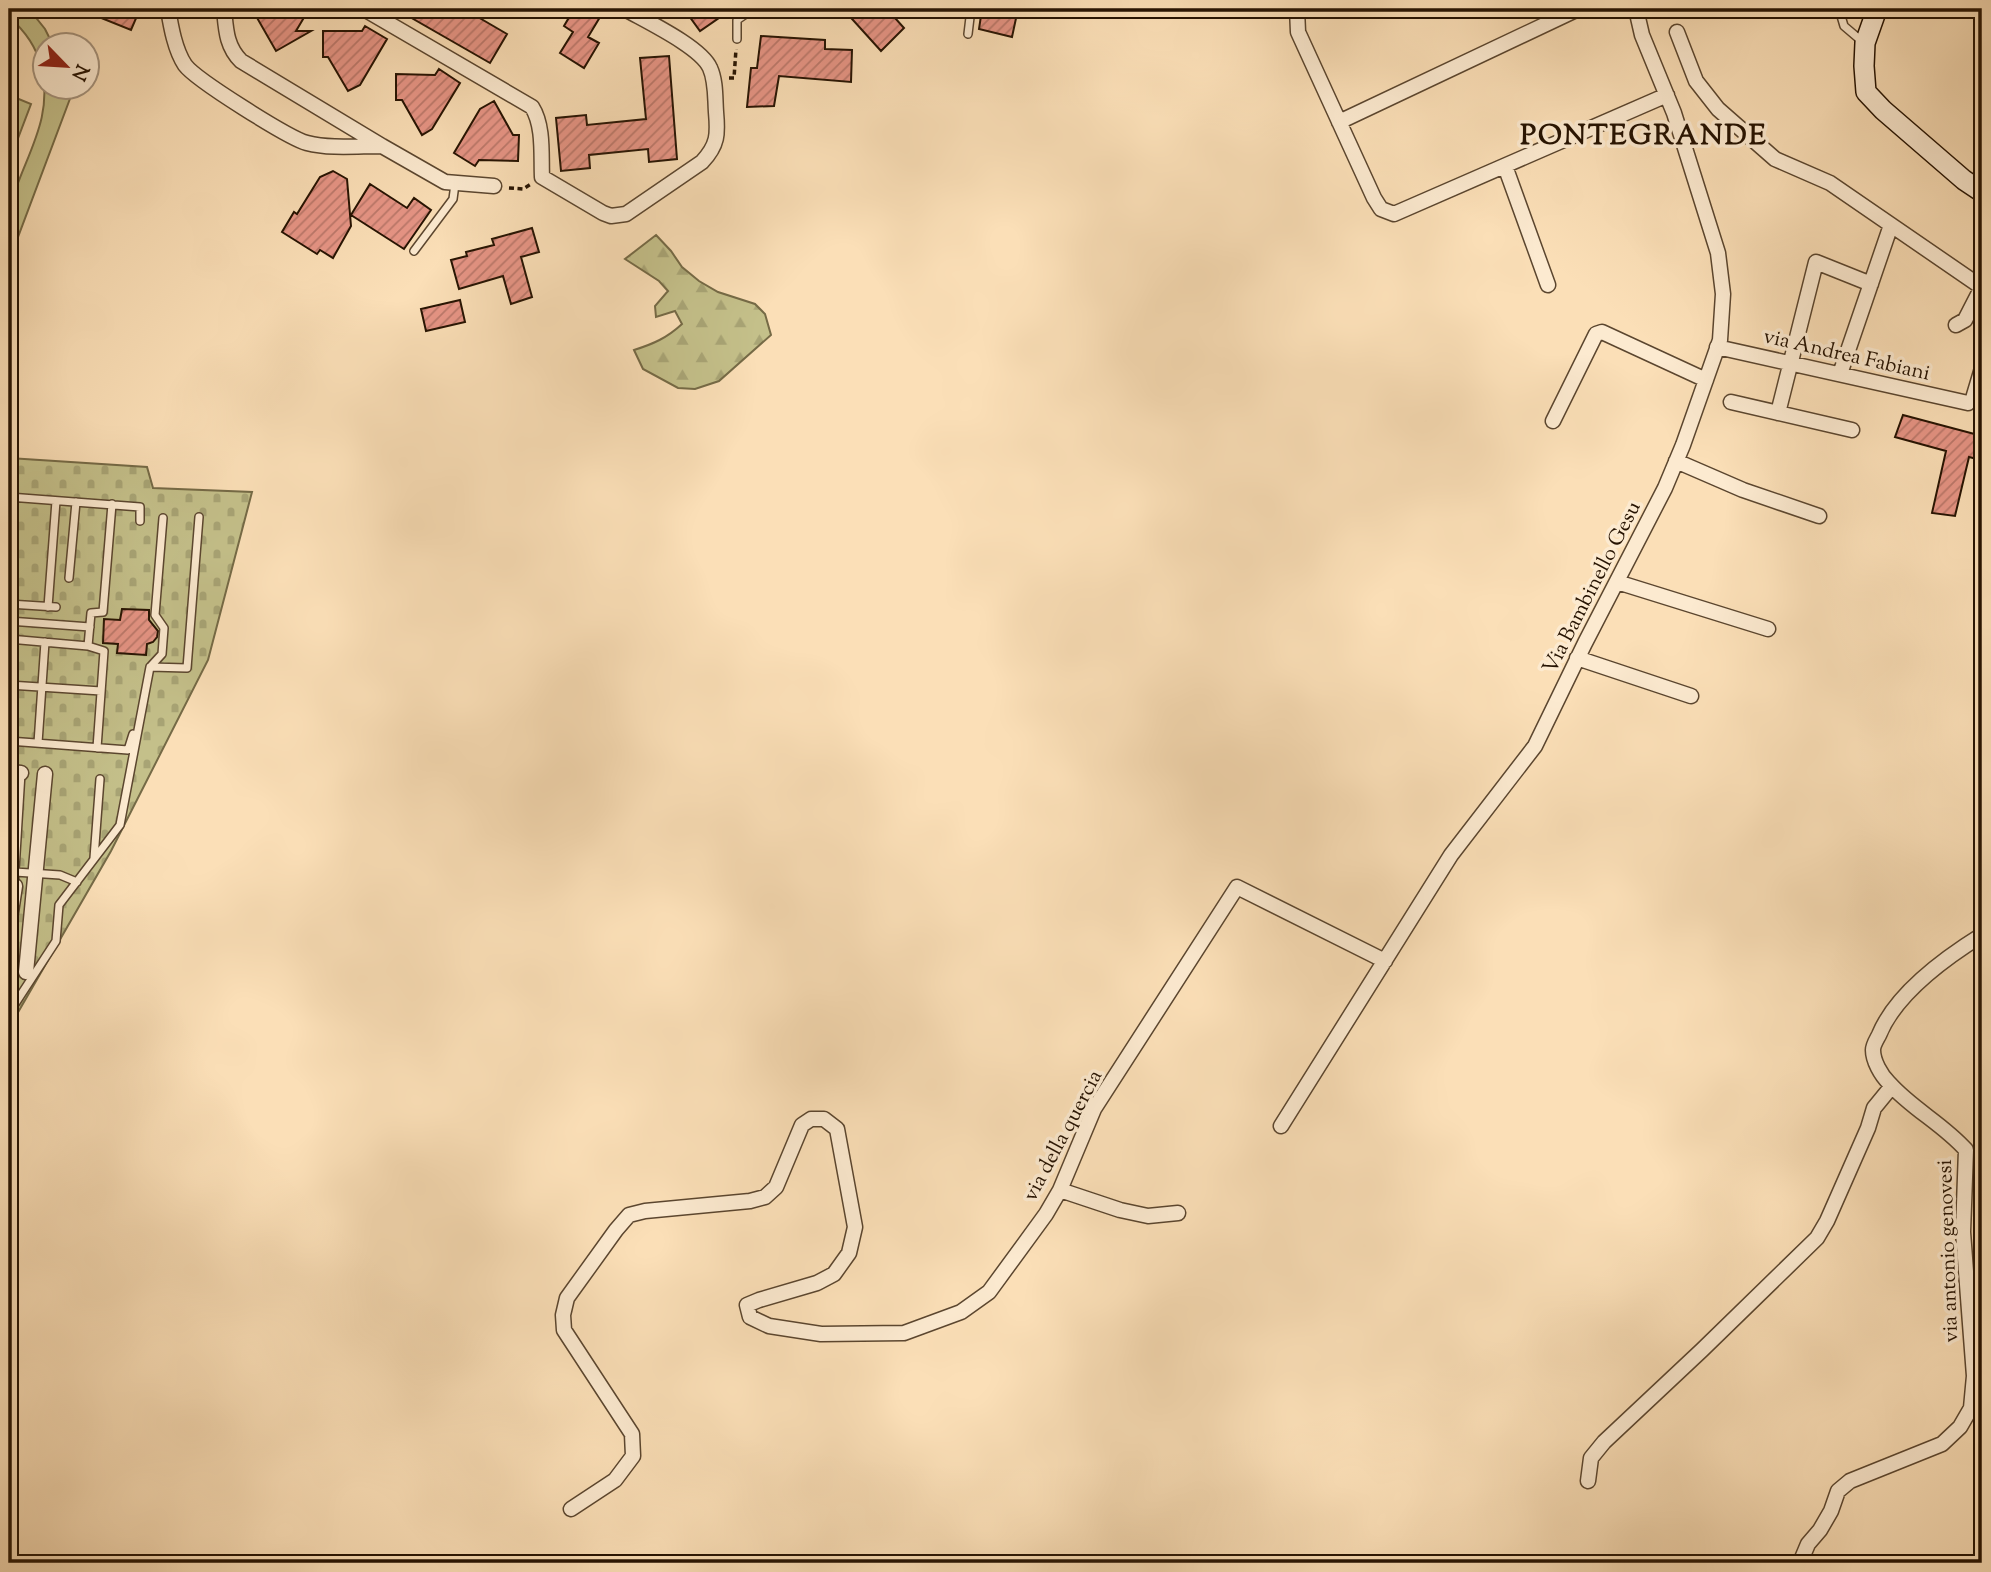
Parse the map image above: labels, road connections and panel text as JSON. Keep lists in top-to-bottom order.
{
  "streets": {
    "street": [
      "via Andrea Fabiani",
      "Via Bambinello Gesu",
      "via della quercia",
      "via antonio genovesi"
    ]
  },
  "crossings": [
    ["via Andrea Fabiani", "Via Bambinello Gesu"],
    ["Via Bambinello Gesu", "via della quercia"]
  ],
  "districts": ["PONTEGRANDE"],
  "north": "bottom right"
}
